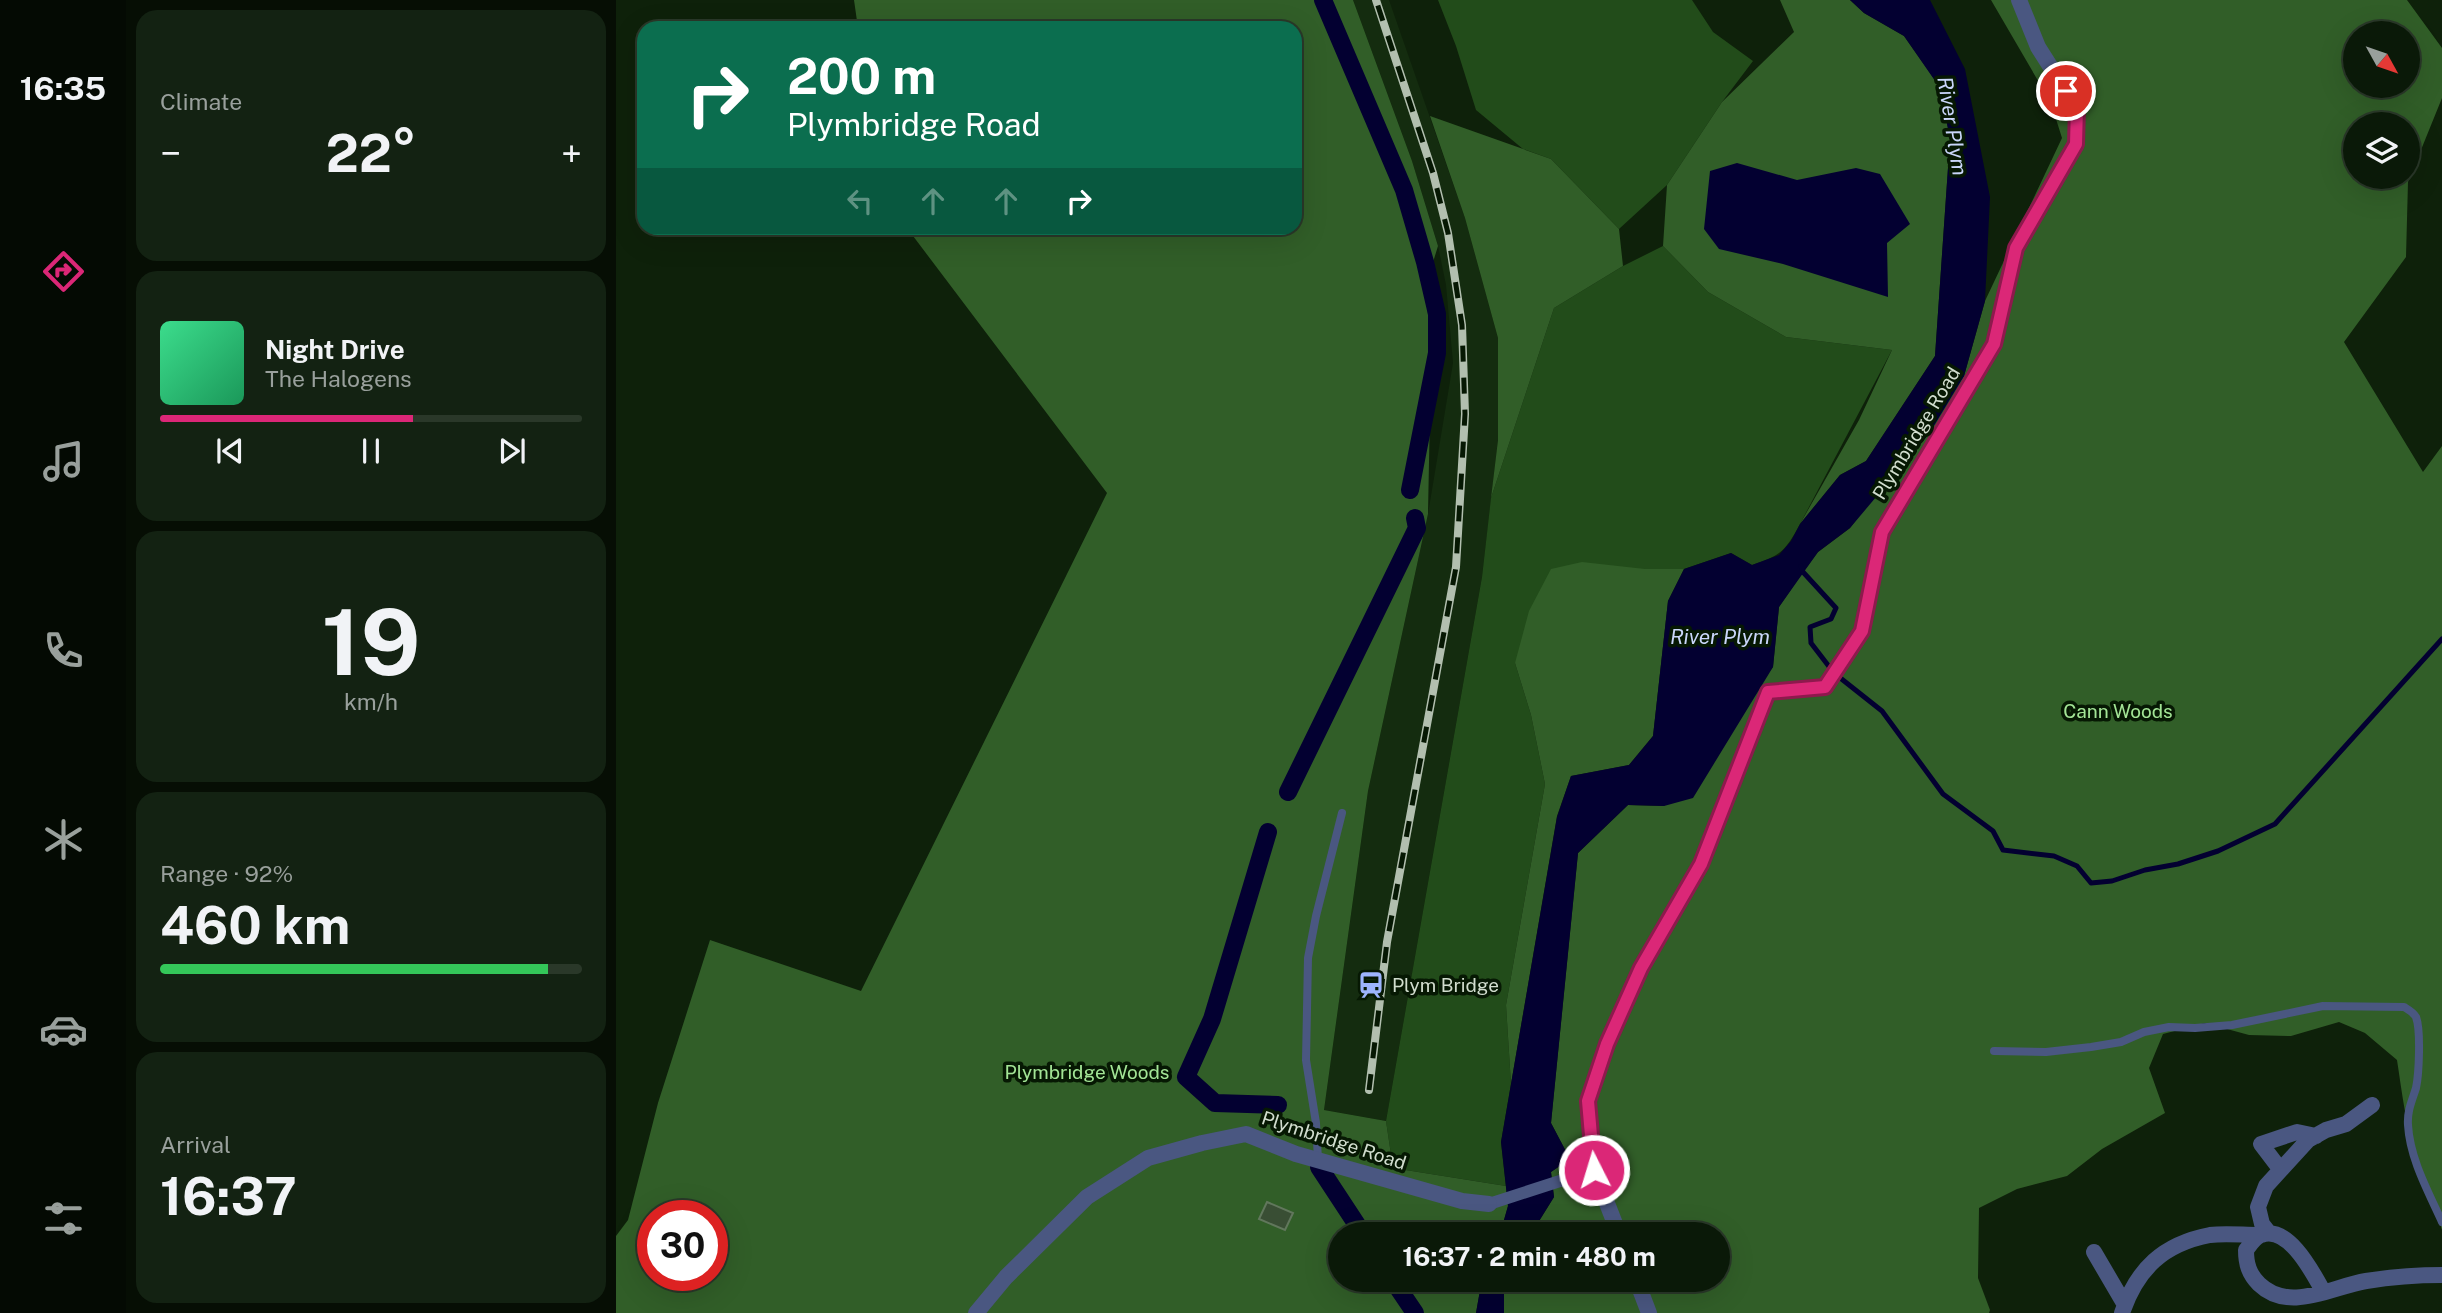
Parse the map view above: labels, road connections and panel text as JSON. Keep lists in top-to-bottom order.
{
  "streets": {
    "street": ["Plymbridge Road"]
  },
  "water": ["River Plym"],
  "parks": ["Cann Woods", "Plymbridge Woods"],
  "places": {
    "station": ["Plym Bridge"]
  },
  "north": "bottom right",
  "page": {
    "tabs": "16:35",
    "tile": [
      "Climate",
      ["19", "km/h"],
      ["Range · 92%", "460 km"],
      ["Arrival", "16:37"]
    ],
    "turn": ["200 m", "Plymbridge Road"],
    "heat": ["−", "22°", "+"],
    "song": ["Night Drive", "The Halogens"],
    "limit": "30",
    "trip": "16:37 · 2 min · 480 m"
  }
}
